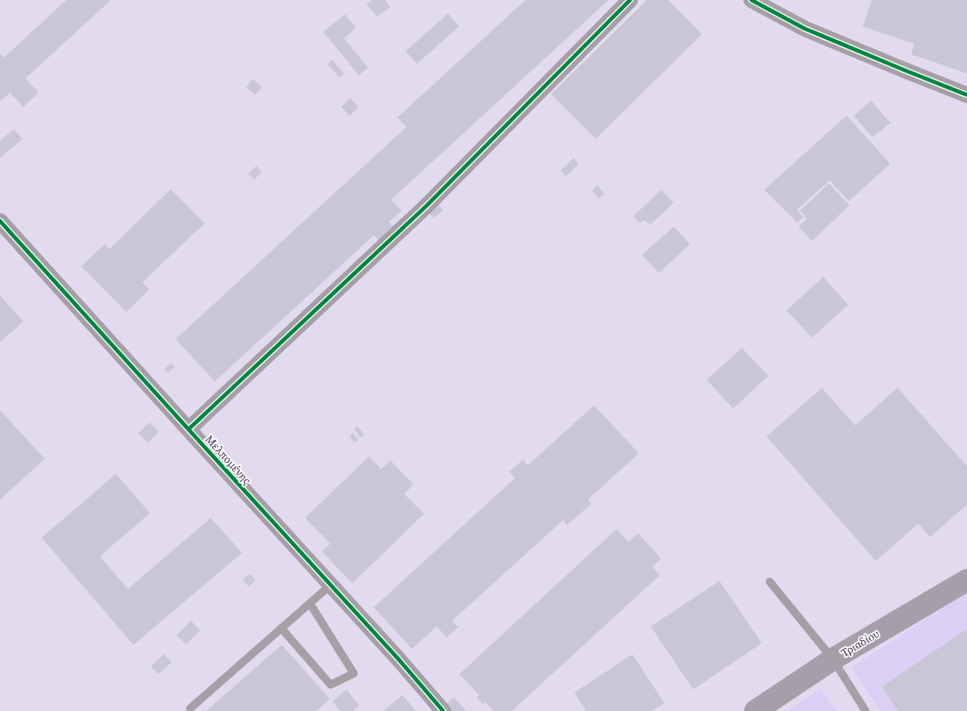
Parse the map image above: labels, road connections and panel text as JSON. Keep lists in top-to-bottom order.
{
  "streets": {
    "main road": ["Τριαδίου"],
    "street": ["Μελπομένης"]
  }
}
